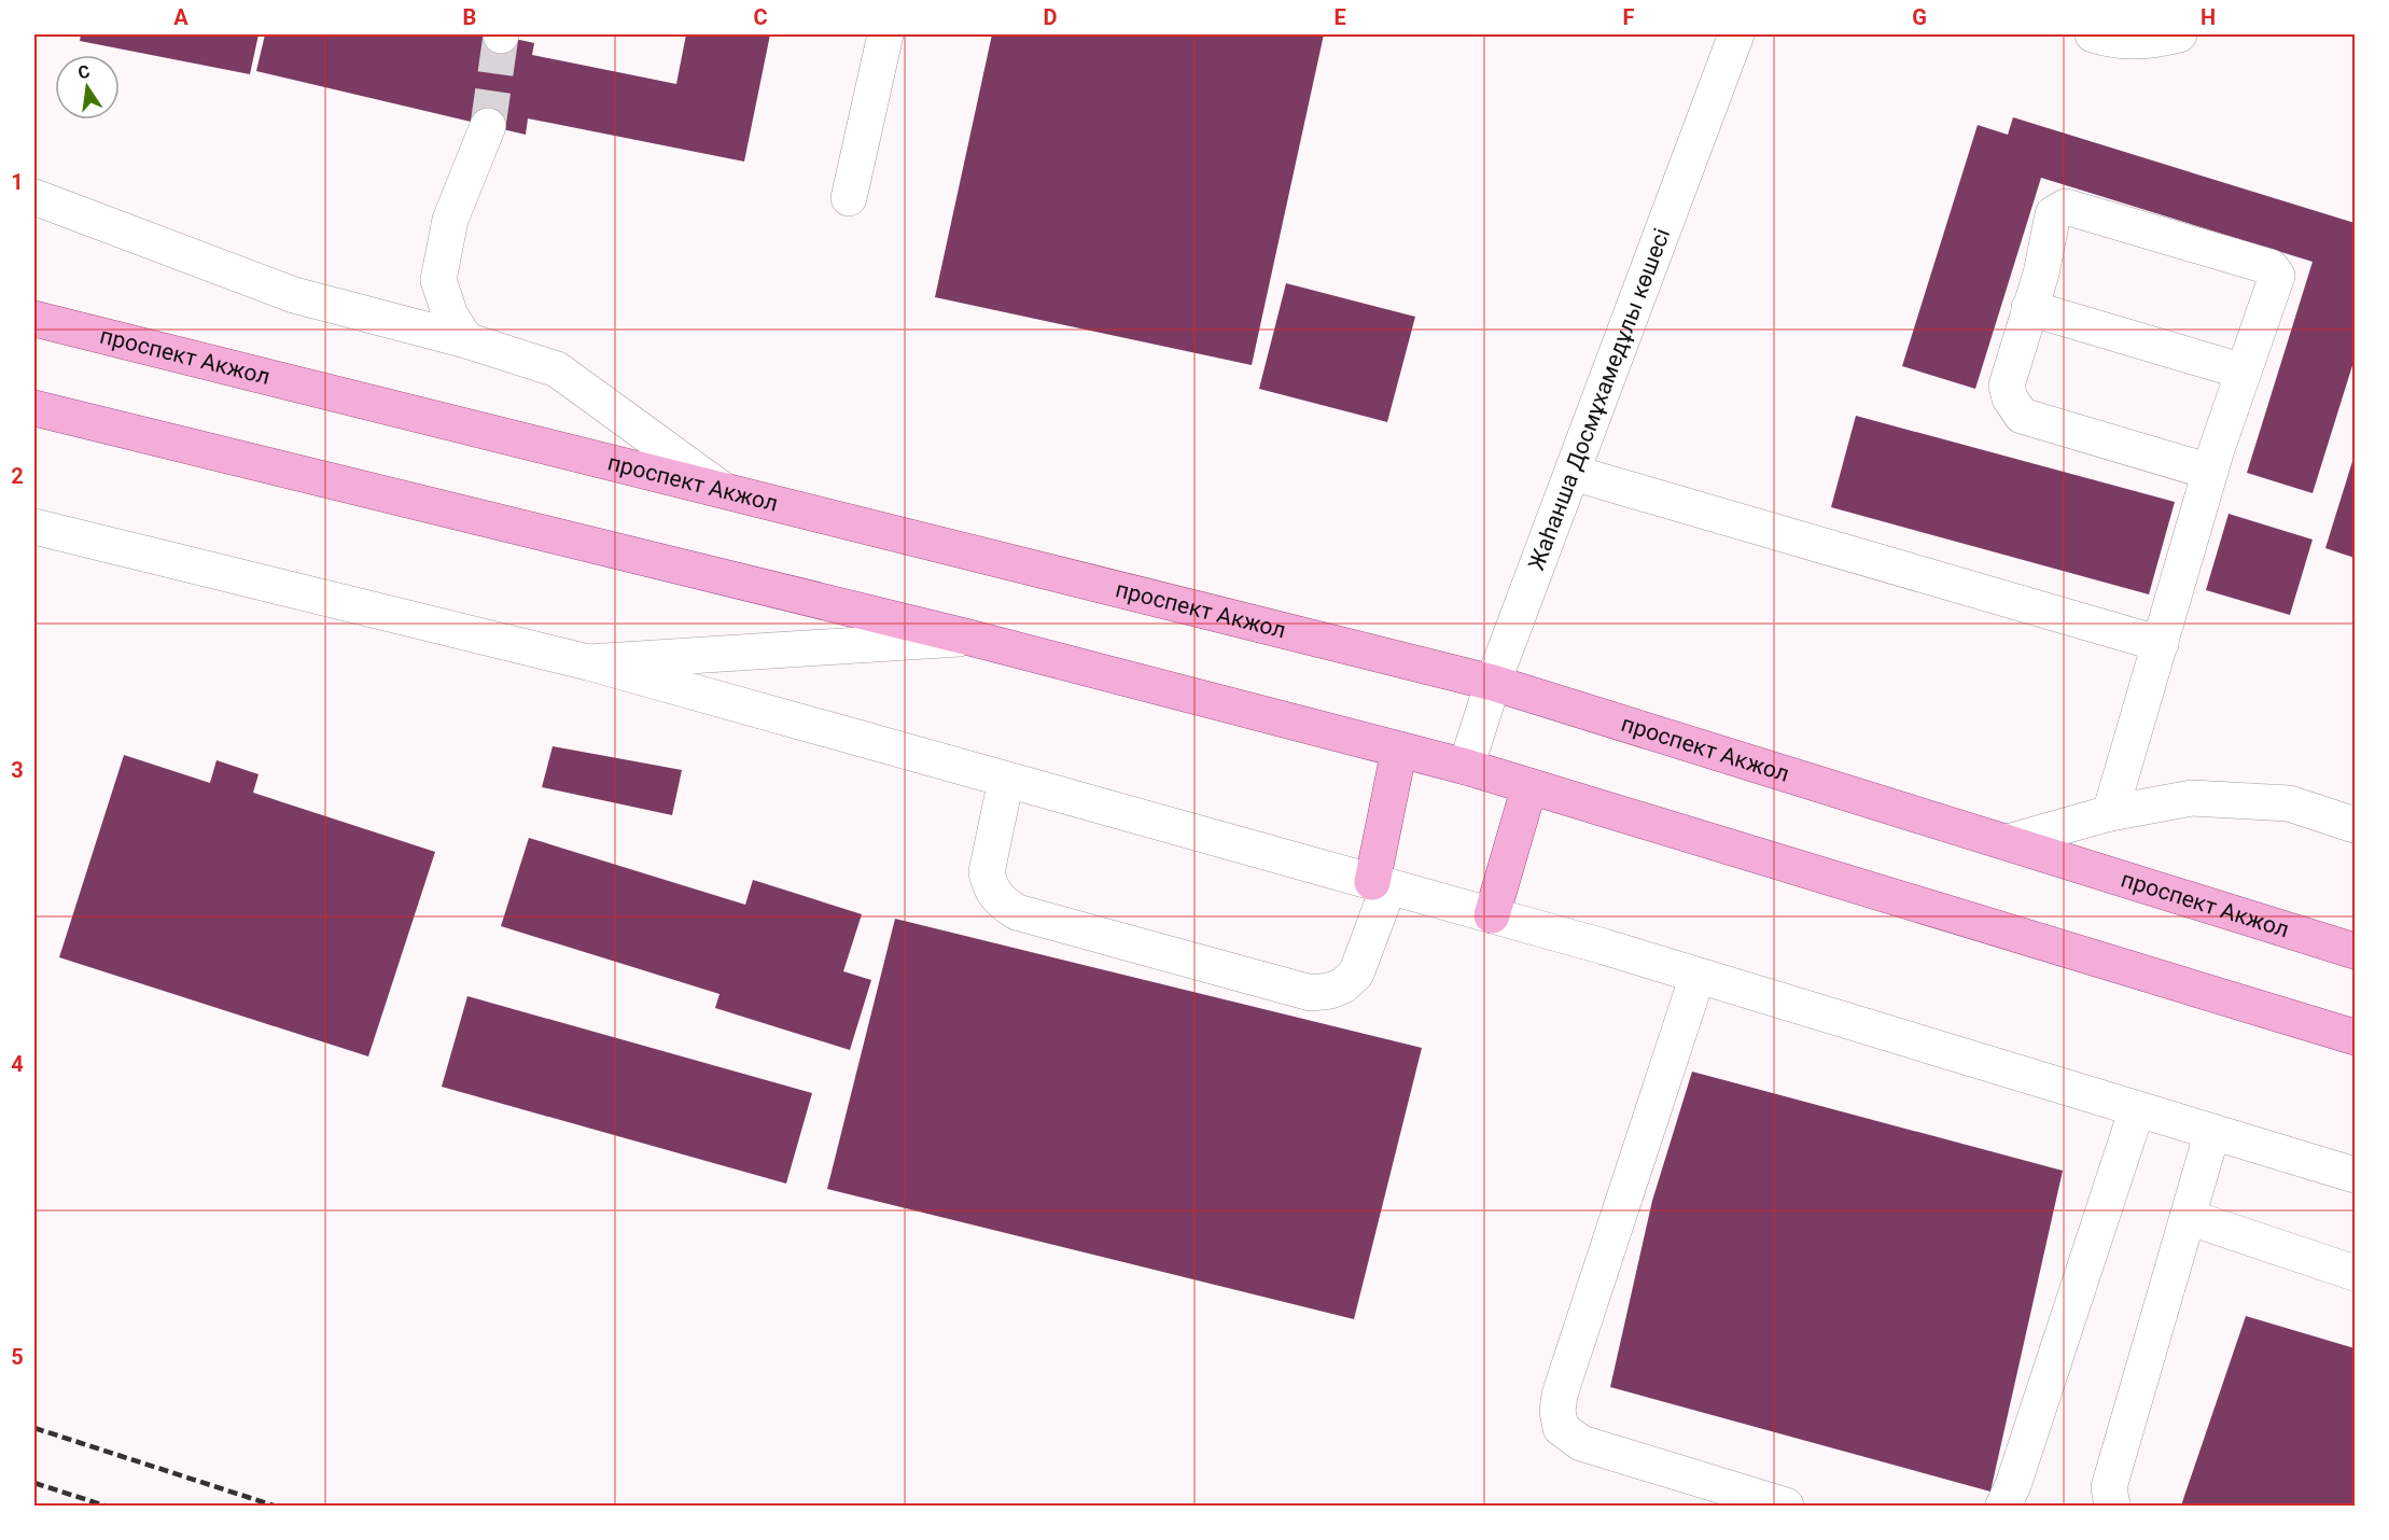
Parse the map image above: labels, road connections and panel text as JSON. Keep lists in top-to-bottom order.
{
  "streets": {
    "main road": ["проспект Акжол"],
    "street": ["Жаһанша Досмұхамедұлы көшесі"]
  },
  "crossings": [
    ["проспект Акжол", "Жаһанша Досмұхамедұлы көшесі"]
  ],
  "north": "top",
  "grid": {
    "columns": [
      "A",
      "B",
      "C",
      "D",
      "E",
      "F",
      "G",
      "H"
    ],
    "rows": [
      "1",
      "2",
      "3",
      "4",
      "5"
    ]
  }
}
